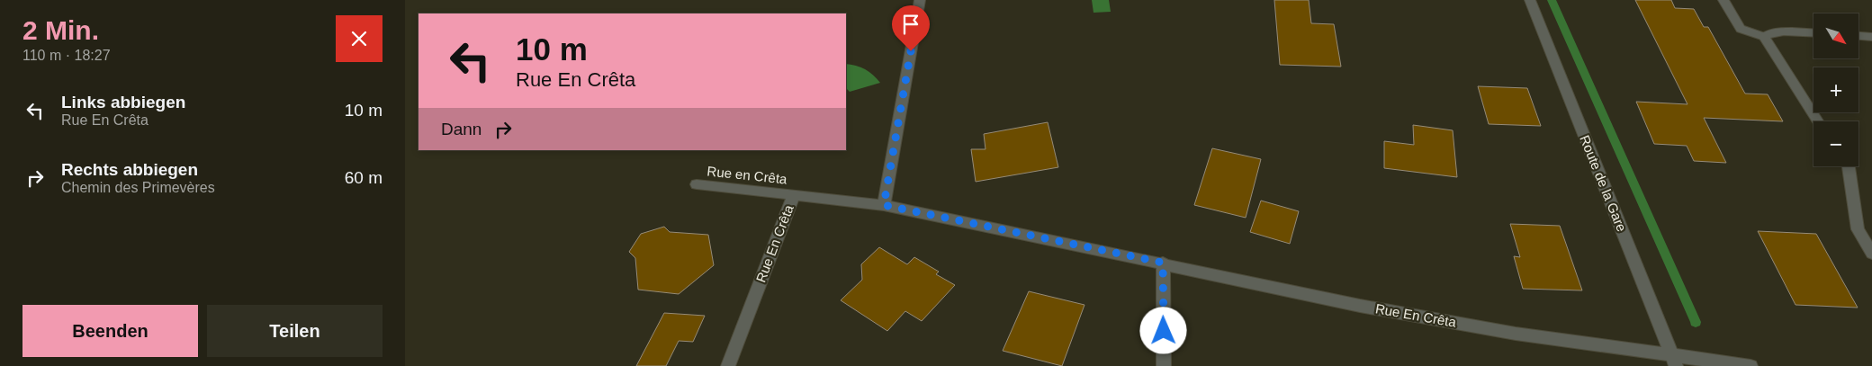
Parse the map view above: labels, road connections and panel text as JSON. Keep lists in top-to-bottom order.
{
  "streets": {
    "street": ["Rue en Crêta", "Route de la Gare", "Rue En Crêta"]
  },
  "crossings": [
    ["Rue en Crêta", "Rue En Crêta"],
    ["Route de la Gare", "Rue En Crêta"]
  ],
  "north": "bottom right",
  "page": {
    "heading": ["2 Min.", "110 m · 18:27"],
    "map_buttons": ["+", "−"],
    "turn": ["10 m", "Rue En Crêta"],
    "list": [
      {
        "name": "Links abbiegen",
        "note": "Rue En Crêta",
        "value": "10 m"
      },
      {
        "name": "Rechts abbiegen",
        "note": "Chemin des Primevères",
        "value": "60 m"
      }
    ],
    "then": "Dann",
    "buttons": ["Beenden", "Teilen"]
  }
}
